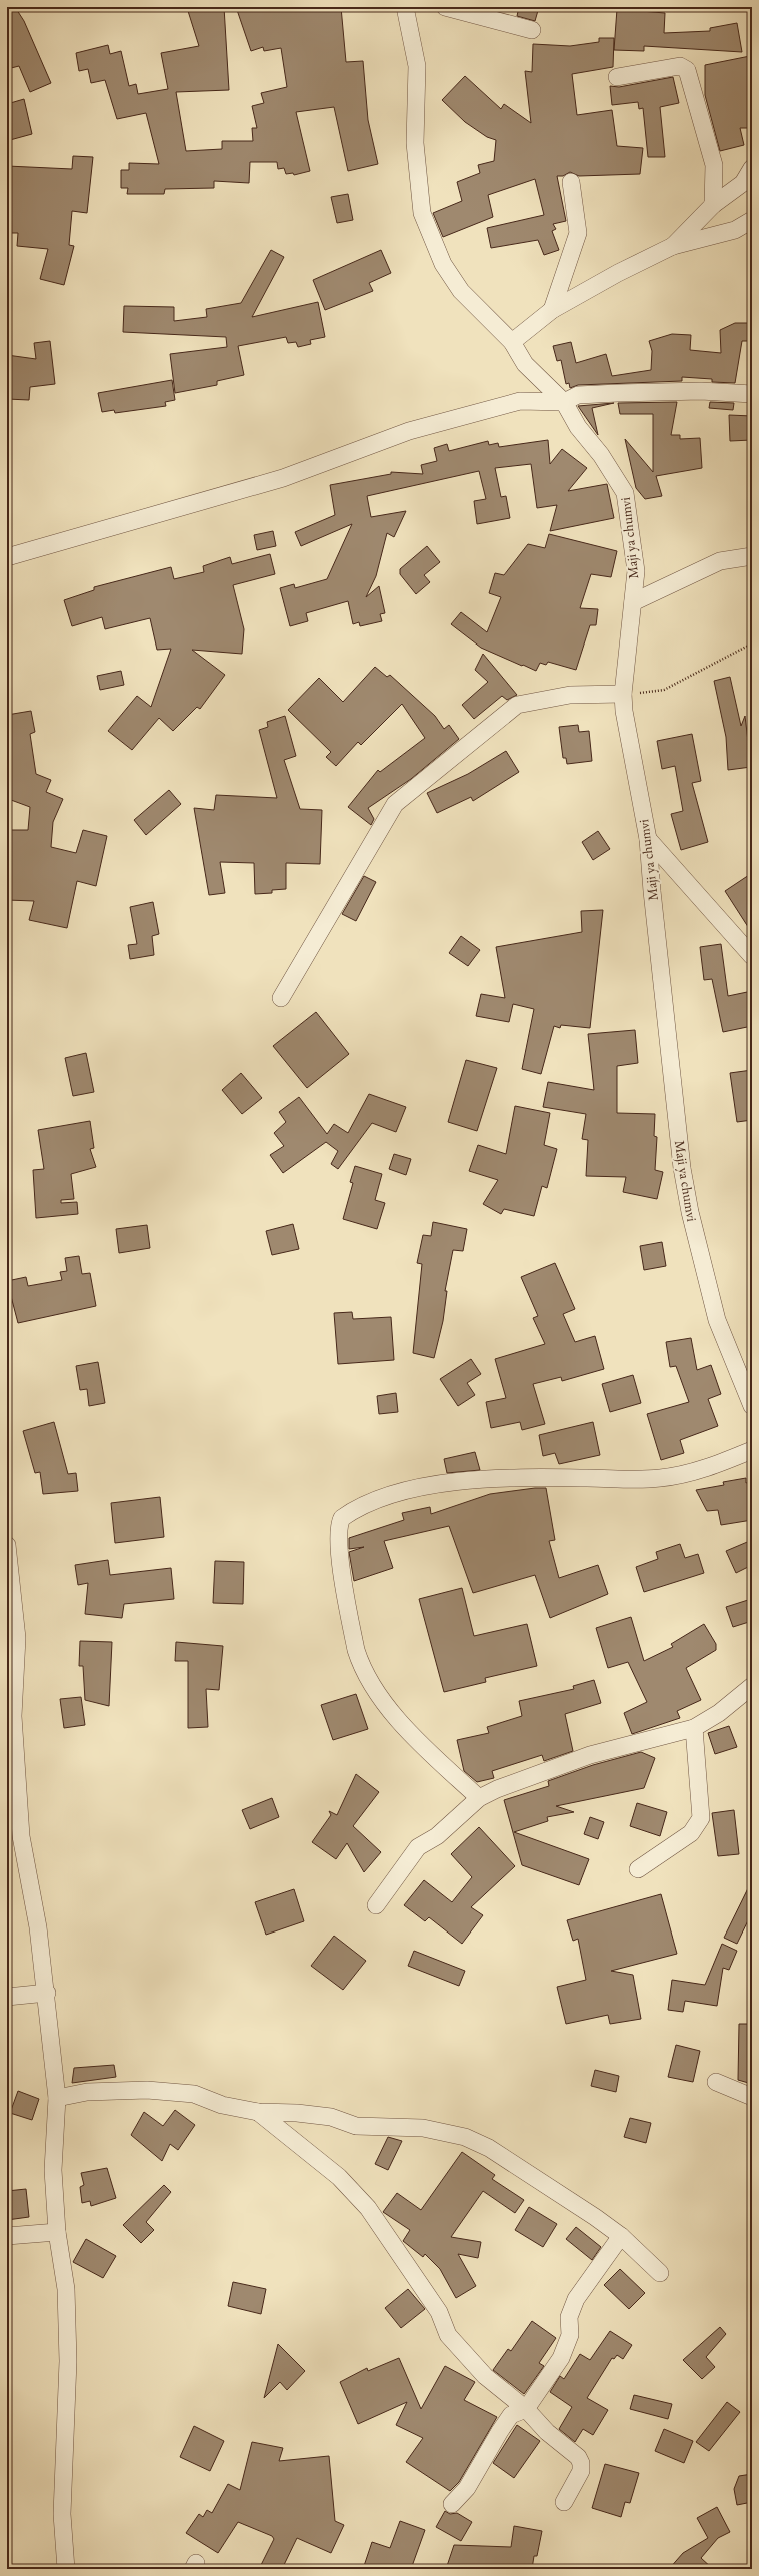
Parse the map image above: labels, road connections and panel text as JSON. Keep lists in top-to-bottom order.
{
  "streets": {
    "street": ["Maji ya chumvi"]
  }
}
